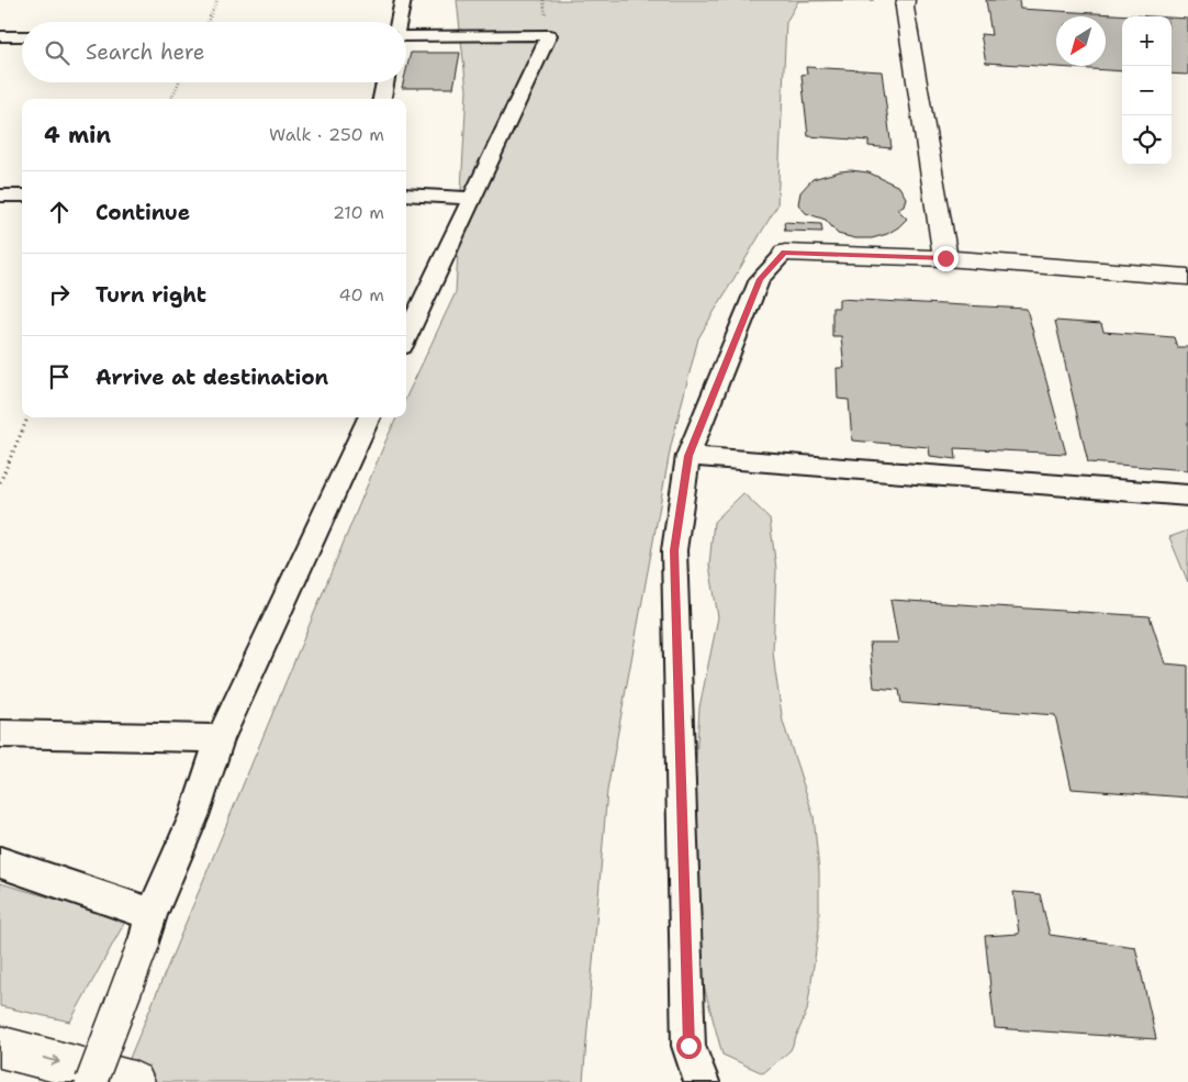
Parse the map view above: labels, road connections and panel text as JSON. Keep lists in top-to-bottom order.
{
  "north": "bottom left",
  "page": {
    "map_buttons": ["+", "−"],
    "search": "Search here",
    "heading": ["4 min", "Walk · 250 m"],
    "list": [
      ["Continue", "210 m"],
      ["Turn right", "40 m"],
      "Arrive at destination"
    ]
  }
}
